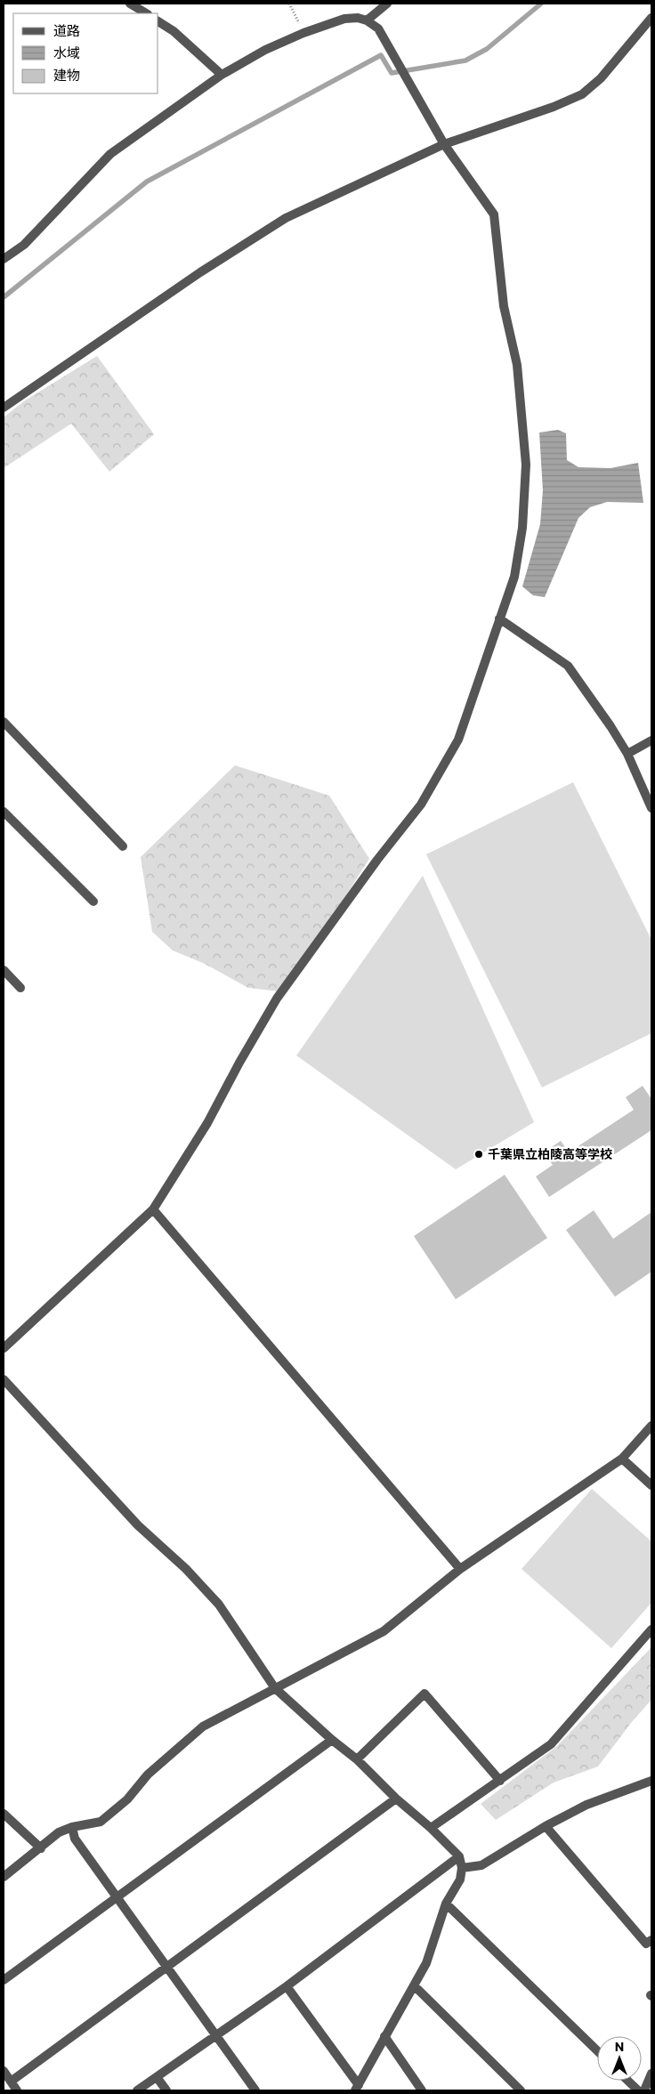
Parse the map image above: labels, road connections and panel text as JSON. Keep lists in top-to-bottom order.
{
  "places": ["千葉県立柏陵高等学校"],
  "legend": ["道路", "水域", "建物"],
  "north": "top"
}
